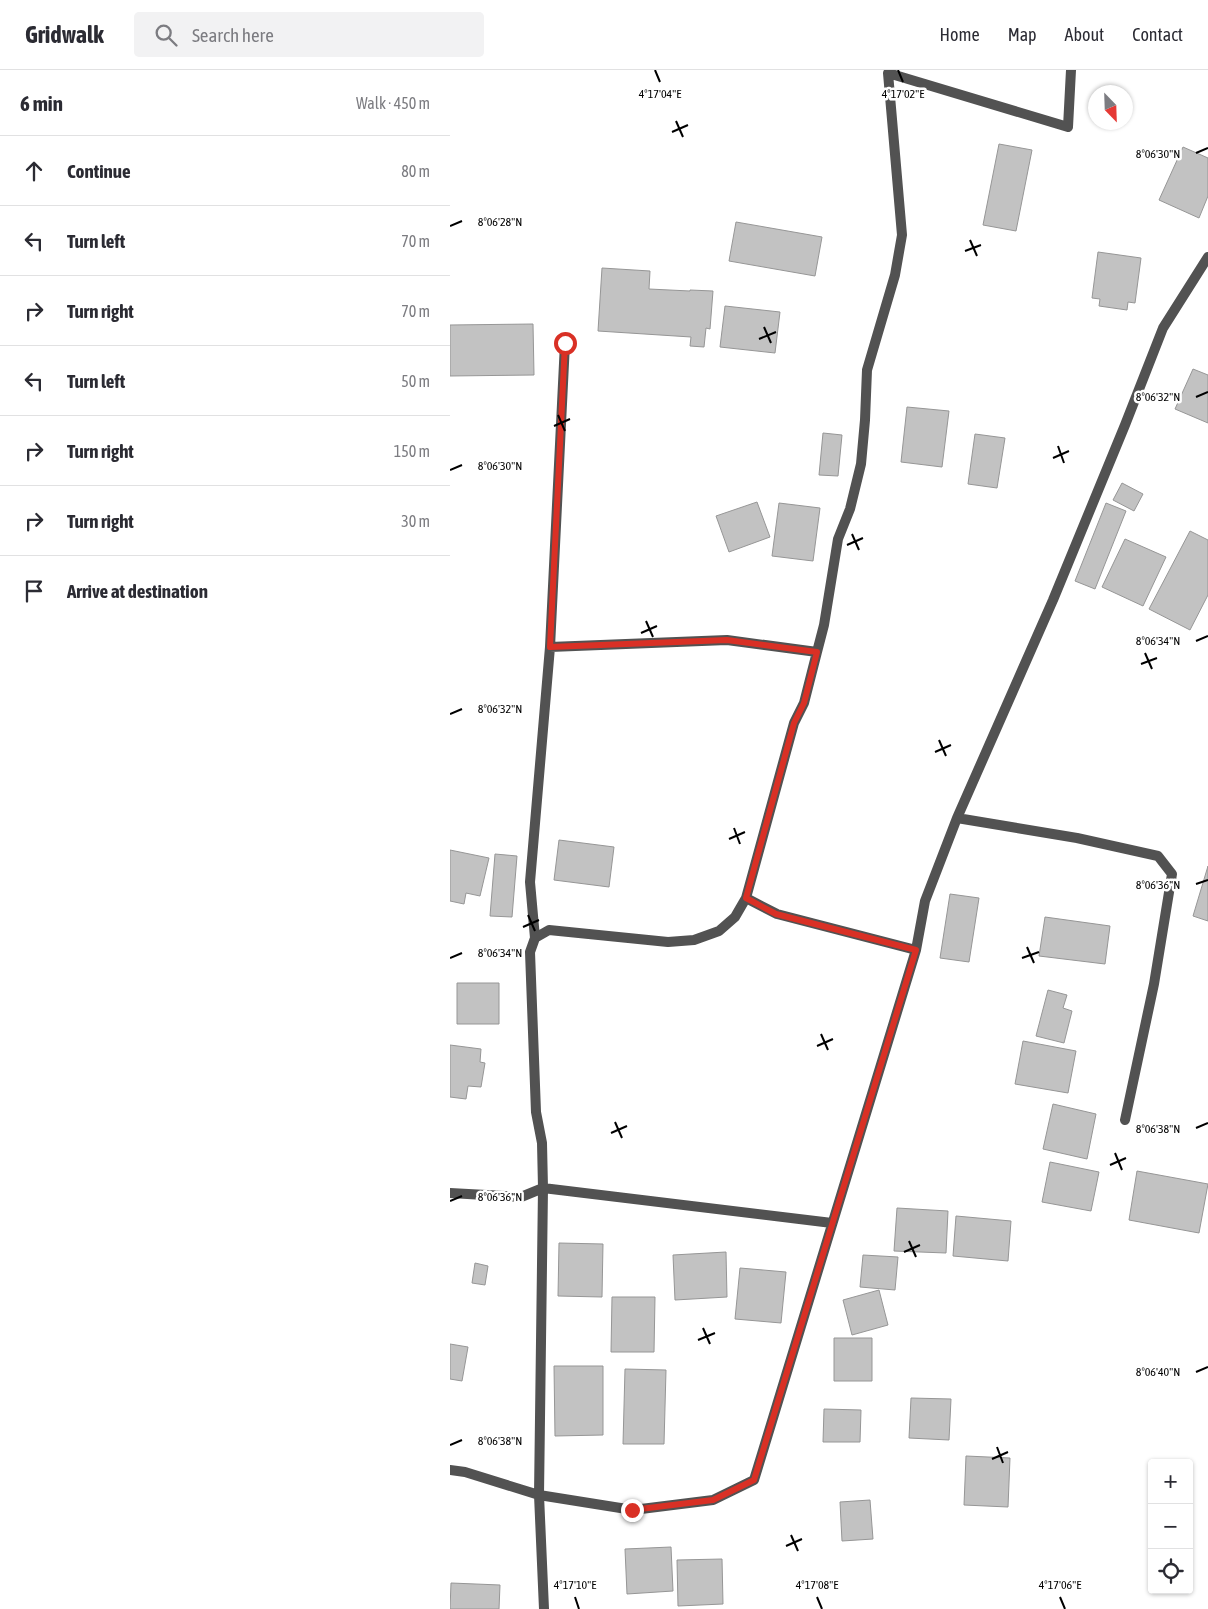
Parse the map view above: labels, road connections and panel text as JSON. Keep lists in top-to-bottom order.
{
  "north": "bottom right",
  "page": {
    "header": "Gridwalk",
    "search": "Search here",
    "nav": [
      "Home",
      "Map",
      "About",
      "Contact"
    ],
    "heading": ["6 min", "Walk · 450 m"],
    "list": [
      ["Continue", "80 m"],
      ["Turn left", "70 m"],
      ["Turn right", "70 m"],
      ["Turn left", "50 m"],
      ["Turn right", "150 m"],
      ["Turn right", "30 m"],
      "Arrive at destination"
    ],
    "map_buttons": ["+", "−"]
  },
  "coordinates": [
    "4°17'04\"E",
    "4°17'02\"E",
    "8°06'30\"N",
    "8°06'28\"N",
    "8°06'32\"N",
    "8°06'34\"N",
    "8°06'36\"N",
    "8°06'38\"N",
    "8°06'40\"N",
    "4°17'10\"E",
    "4°17'08\"E",
    "4°17'06\"E"
  ]
}
